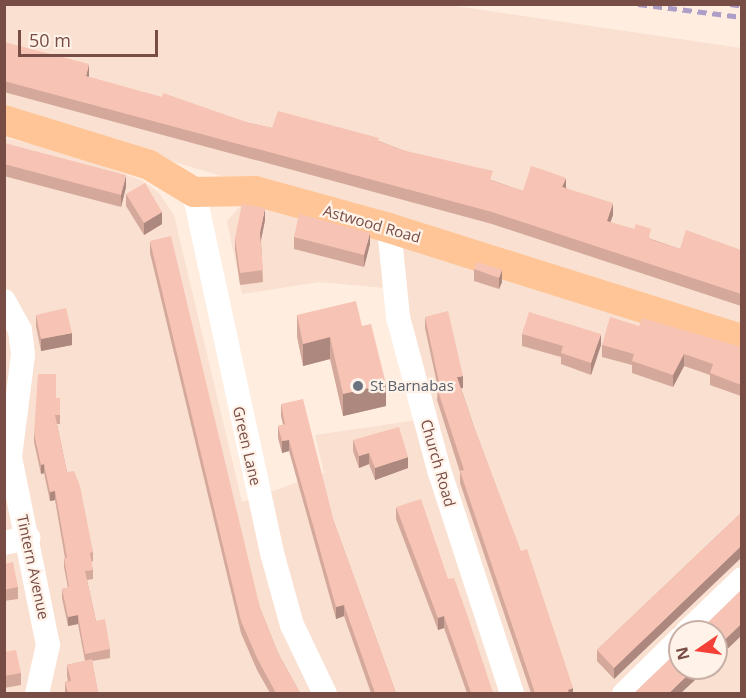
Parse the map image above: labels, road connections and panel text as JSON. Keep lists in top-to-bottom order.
{
  "streets": {
    "main road": ["Astwood Road"],
    "street": ["Green Lane", "Church Road", "Tintern Avenue"]
  },
  "crossings": [
    ["Astwood Road", "Green Lane"],
    ["Astwood Road", "Church Road"]
  ],
  "places": ["St Barnabas"],
  "scale_bar": "50 m",
  "north": "left"
}
